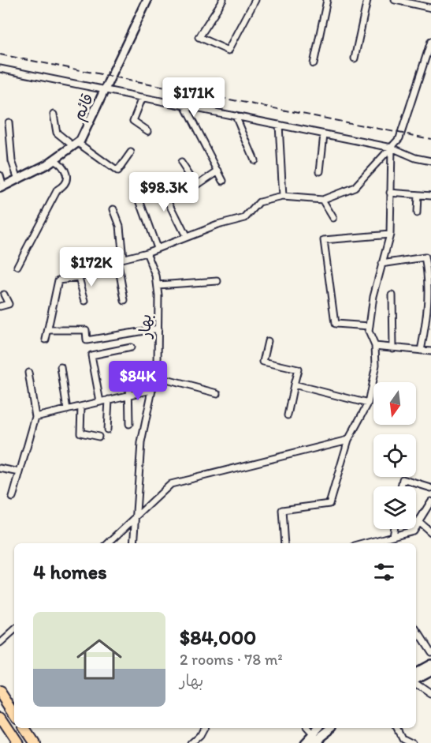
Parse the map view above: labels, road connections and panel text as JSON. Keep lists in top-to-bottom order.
{
  "streets": {
    "street": ["قائم", "بهار"]
  },
  "north": "bottom",
  "page": {
    "price": [
      "$171K",
      "$98.3K",
      "$172K",
      "$84K"
    ],
    "heading": "4 homes",
    "list": [
      {
        "name": "$84,000",
        "note": "2 rooms · 78 m² · بهار"
      }
    ]
  }
}
